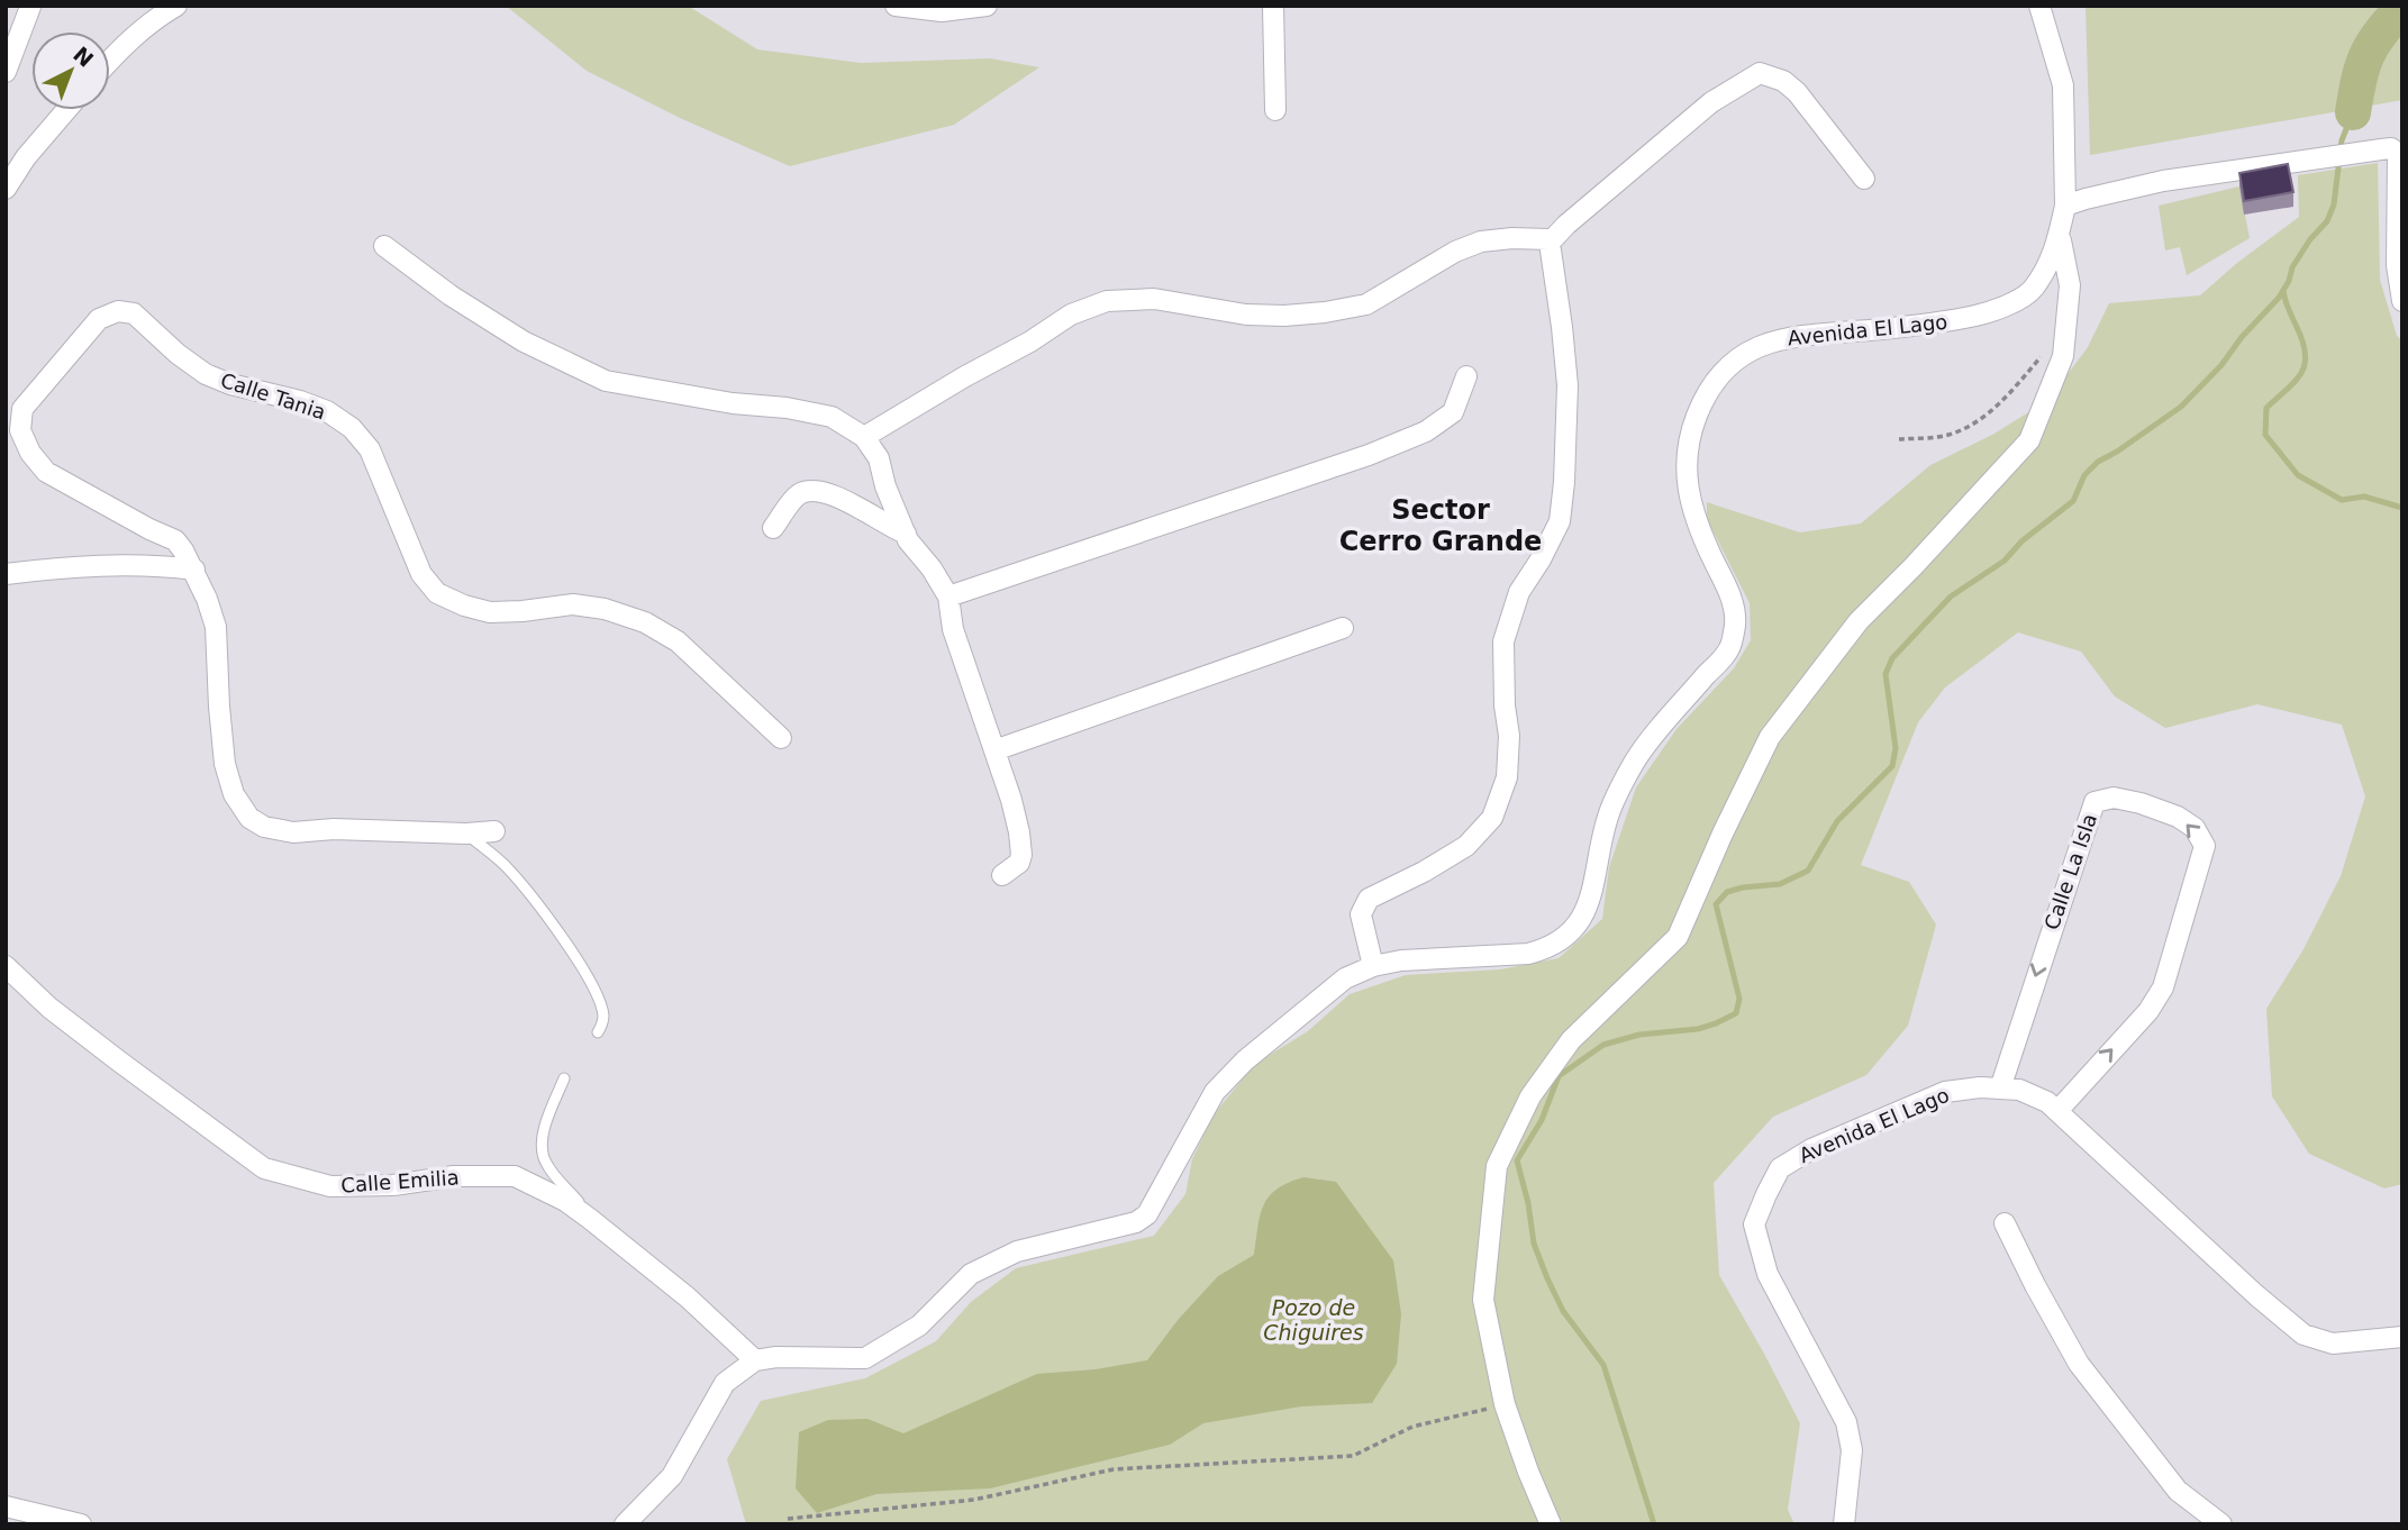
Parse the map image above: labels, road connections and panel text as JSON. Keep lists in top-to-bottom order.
{
  "streets": {
    "street": [
      "Avenida El Lago",
      "Calle Tania",
      "Calle La Isla",
      "Calle Emilia"
    ]
  },
  "crossings": [
    ["Avenida El Lago", "Calle La Isla"],
    ["Avenida El Lago", "Calle Emilia"]
  ],
  "districts": ["Sector Cerro Grande"],
  "water": ["Pozo de Chiguires"],
  "north": "top right"
}
